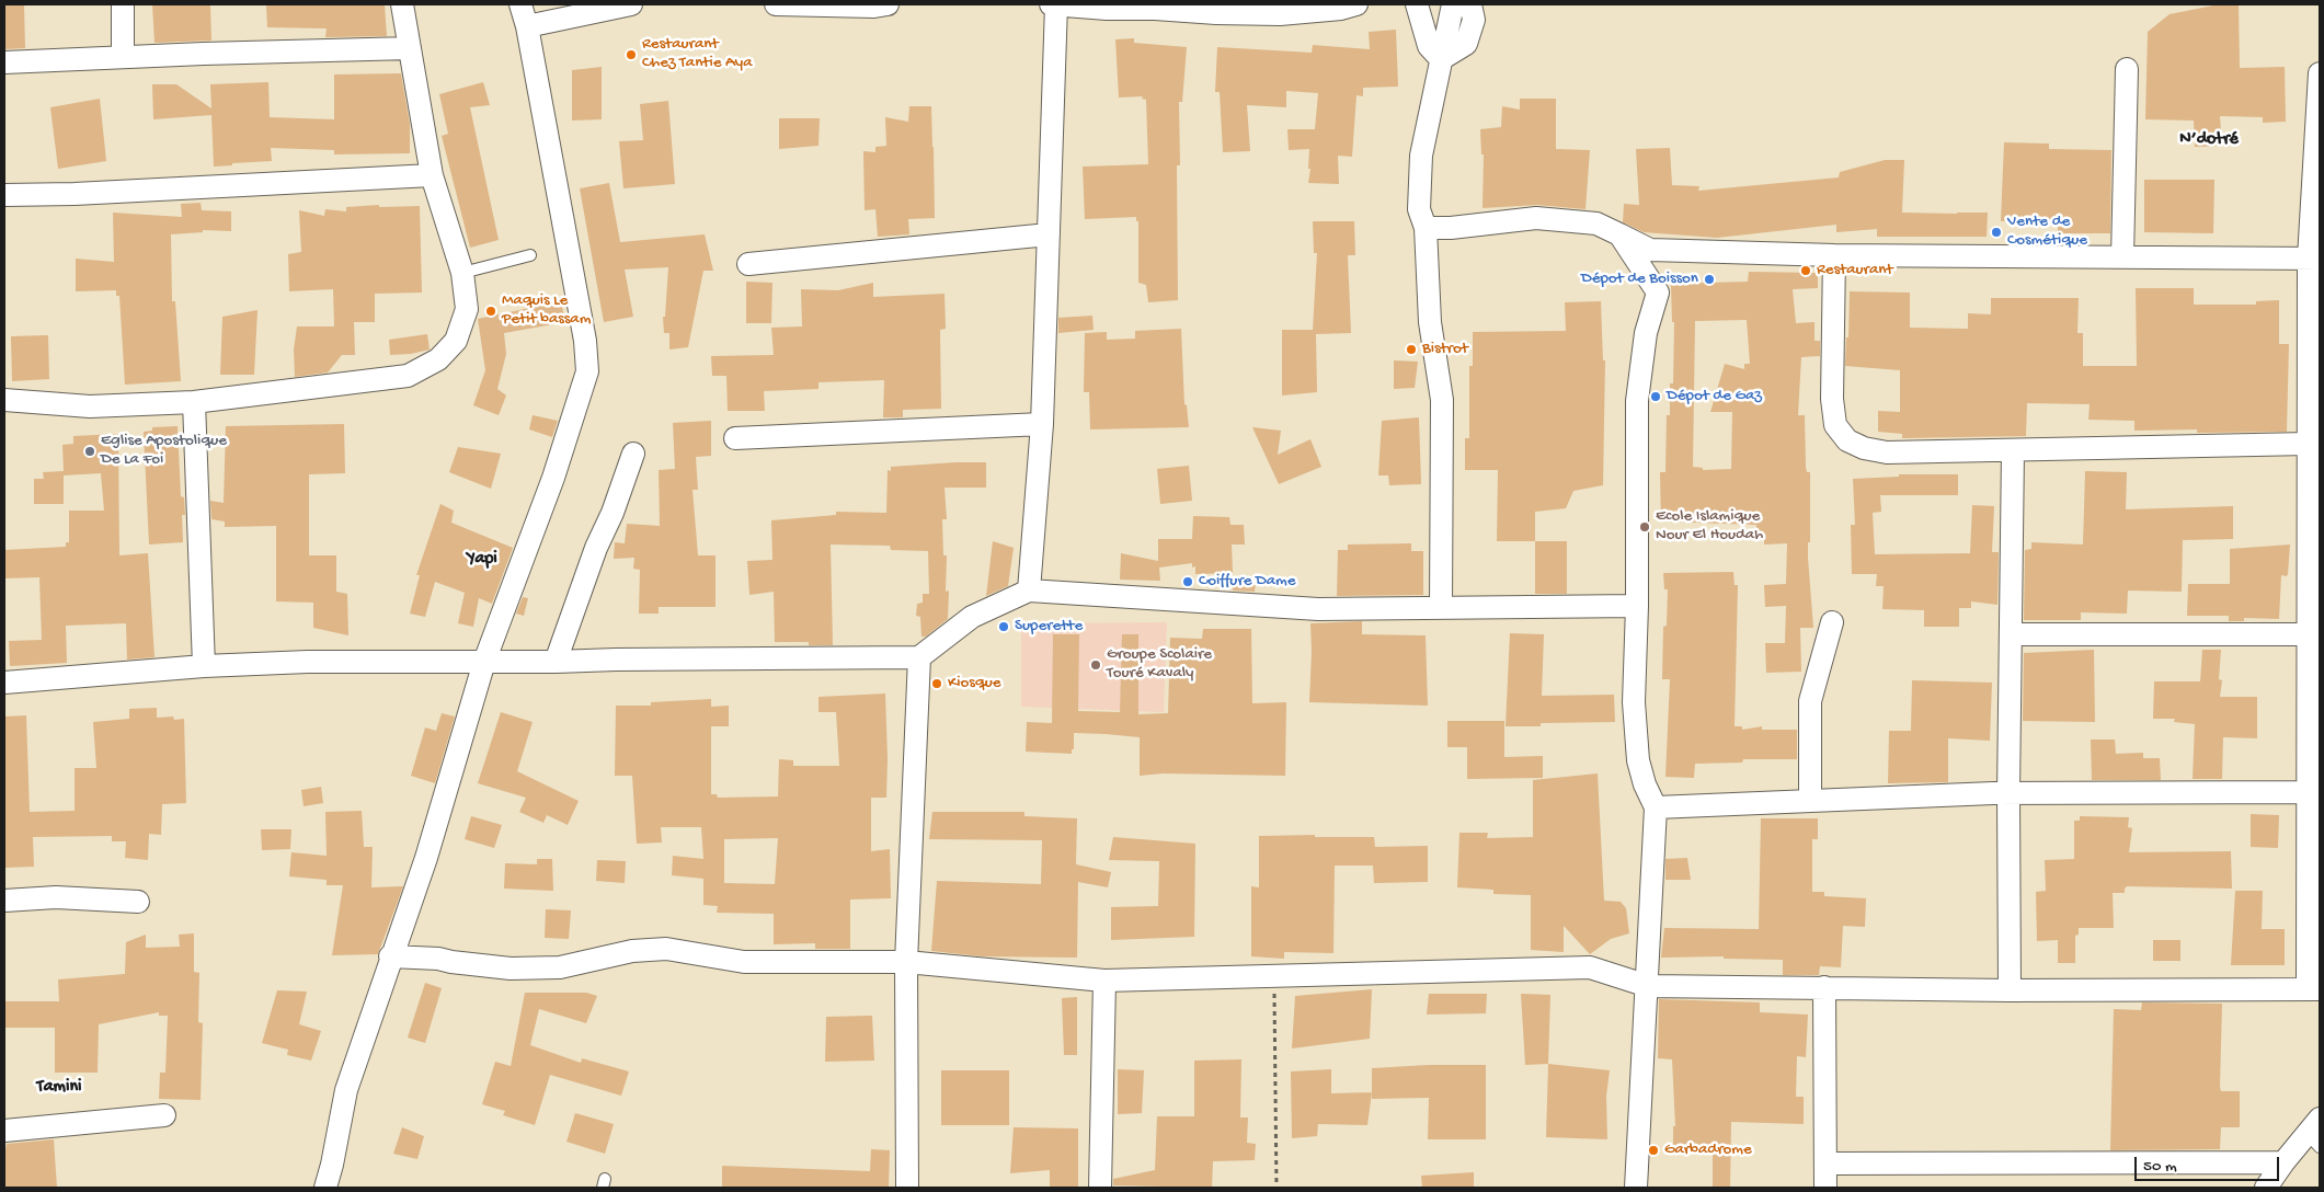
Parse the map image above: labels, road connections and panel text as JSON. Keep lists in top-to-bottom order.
{
  "districts": ["N’dotré", "Yapi", "Tamini"],
  "places": [
    "Restaurant Chez Tantie Aya",
    "Vente de Cosmétique",
    "Restaurant",
    "Dépot de Boisson",
    "Maquis Le Petit bassam",
    "Bistrot",
    "Dépot de Gaz",
    "Eglise Apostolique De La Foi",
    "Ecole Islamique Nour El Houdah",
    "Coiffure Dame",
    "Superette",
    "Groupe Scolaire Touré Kavaly",
    "Kiosque",
    "Garbadrome"
  ],
  "scale_bar": "50 m"
}
